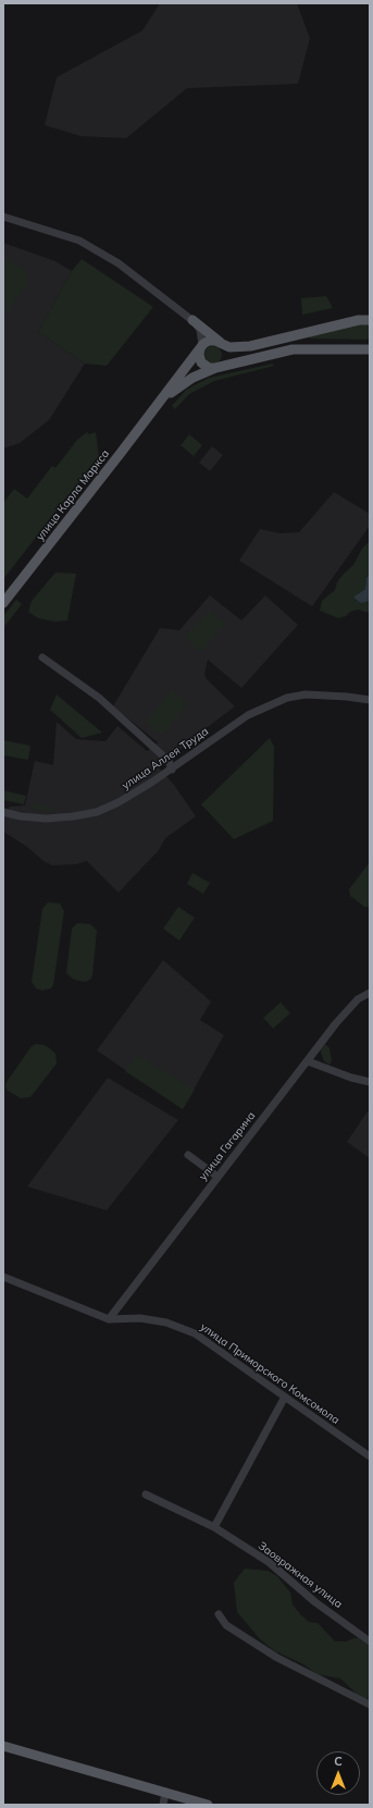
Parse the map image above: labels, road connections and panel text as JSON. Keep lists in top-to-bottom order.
{
  "streets": {
    "main road": ["улица Карла Маркса"],
    "street": [
      "улица Аллея Труда",
      "улица Гагарина",
      "улица Приморского Комсомола",
      "Заовражная улица"
    ]
  },
  "crossings": [
    ["улица Гагарина", "улица Приморского Комсомола"]
  ],
  "north": "top"
}
